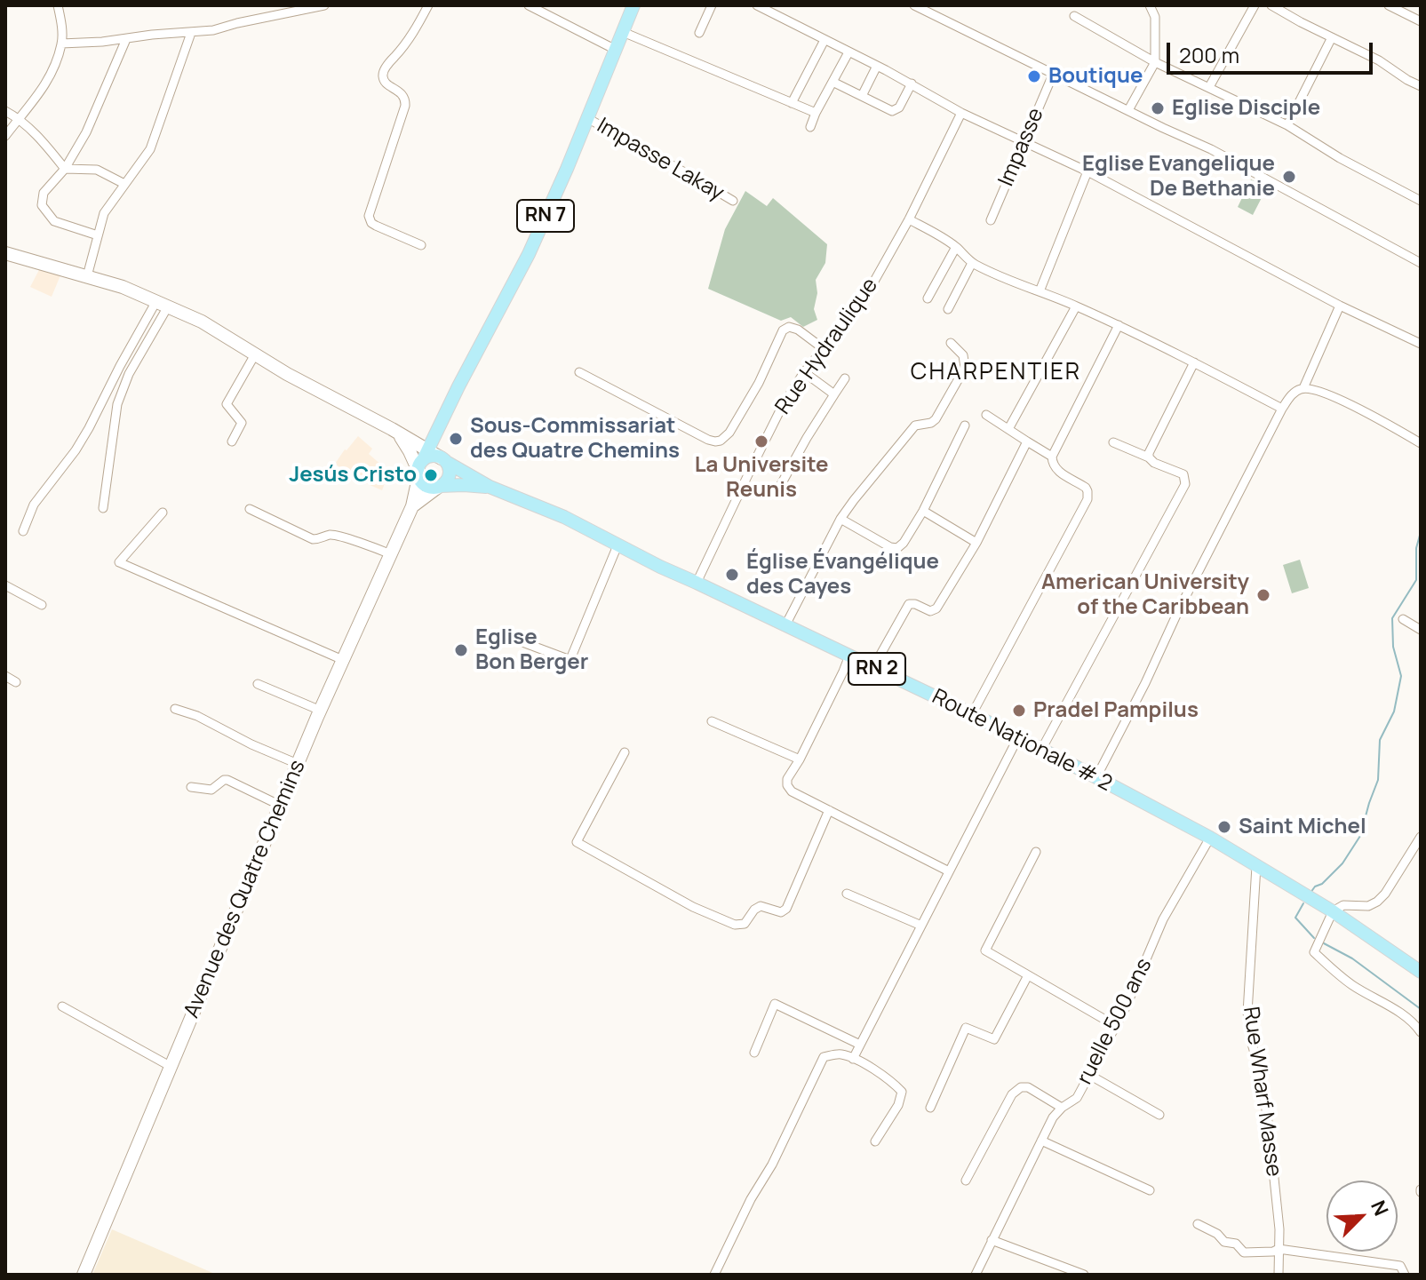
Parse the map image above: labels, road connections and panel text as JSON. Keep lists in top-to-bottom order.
{
  "streets": {
    "main road": [
      "RN 7",
      "RN 2",
      "Route Nationale # 2",
      "Avenue des Quatre Chemins"
    ],
    "street": [
      "Impasse",
      "Impasse Lakay",
      "Rue Hydraulique",
      "ruelle 500 ans",
      "Rue Wharf Masse"
    ]
  },
  "crossings": [
    ["Impasse Lakay", "RN 7"],
    ["RN 7", "Route Nationale # 2"],
    ["RN 7", "Avenue des Quatre Chemins"],
    ["Rue Hydraulique", "Route Nationale # 2"],
    ["Route Nationale # 2", "Avenue des Quatre Chemins"],
    ["Route Nationale # 2", "ruelle 500 ans"],
    ["Route Nationale # 2", "Rue Wharf Masse"]
  ],
  "districts": ["CHARPENTIER"],
  "places": [
    "Boutique",
    "Eglise Disciple",
    "Eglise Evangelique De Bethanie",
    "Sous-Commissariat des Quatre Chemins",
    "La Universite Reunis",
    "Jesús Cristo",
    "Église Évangélique des Cayes",
    "American University of the Caribbean",
    "Eglise Bon Berger",
    "Pradel Pampilus",
    "Saint Michel"
  ],
  "scale_bar": "200 m",
  "north": "top right"
}
